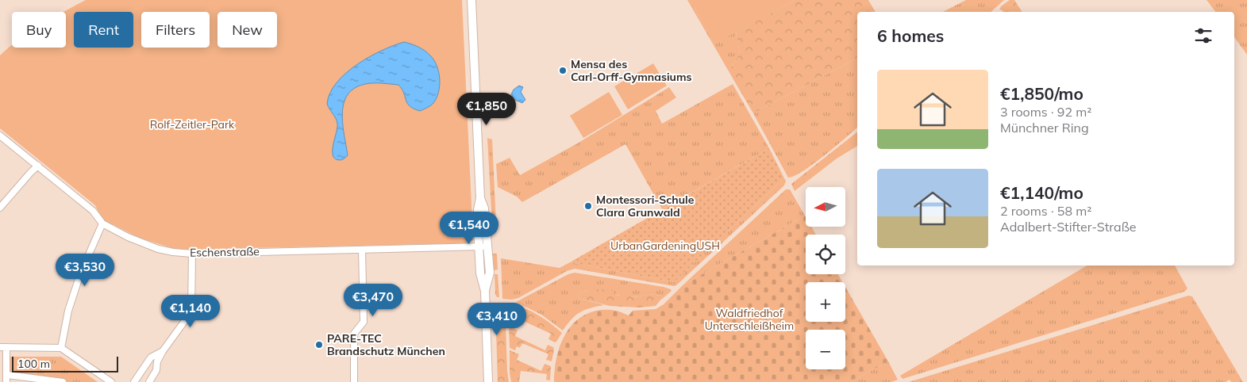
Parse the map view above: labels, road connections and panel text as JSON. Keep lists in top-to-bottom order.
{
  "streets": {
    "street": ["Eschenstraße"]
  },
  "parks": ["Rolf-Zeitler-Park", "UrbanGardeningUSH", "Waldfriedhof Unterschleißheim"],
  "places": ["Mensa des Carl-Orff-Gymnasiums", "Montessori-Schule Clara Grunwald", "PARE-TEC Brandschutz München"],
  "scale_bar": "100 m",
  "north": "left",
  "page": {
    "chip": [
      "Buy",
      "Rent",
      "Filters",
      "New"
    ],
    "heading": "6 homes",
    "list": [
      {
        "name": "€1,850/mo",
        "note": "3 rooms · 92 m² · Münchner Ring"
      },
      {
        "name": "€1,140/mo",
        "note": "2 rooms · 58 m² · Adalbert-Stifter-Straße"
      }
    ],
    "price": [
      "€1,850",
      "€1,540",
      "€3,530",
      "€3,470",
      "€1,140",
      "€3,410"
    ],
    "map_buttons": ["+", "−"],
    "scale": "100 m"
  }
}
